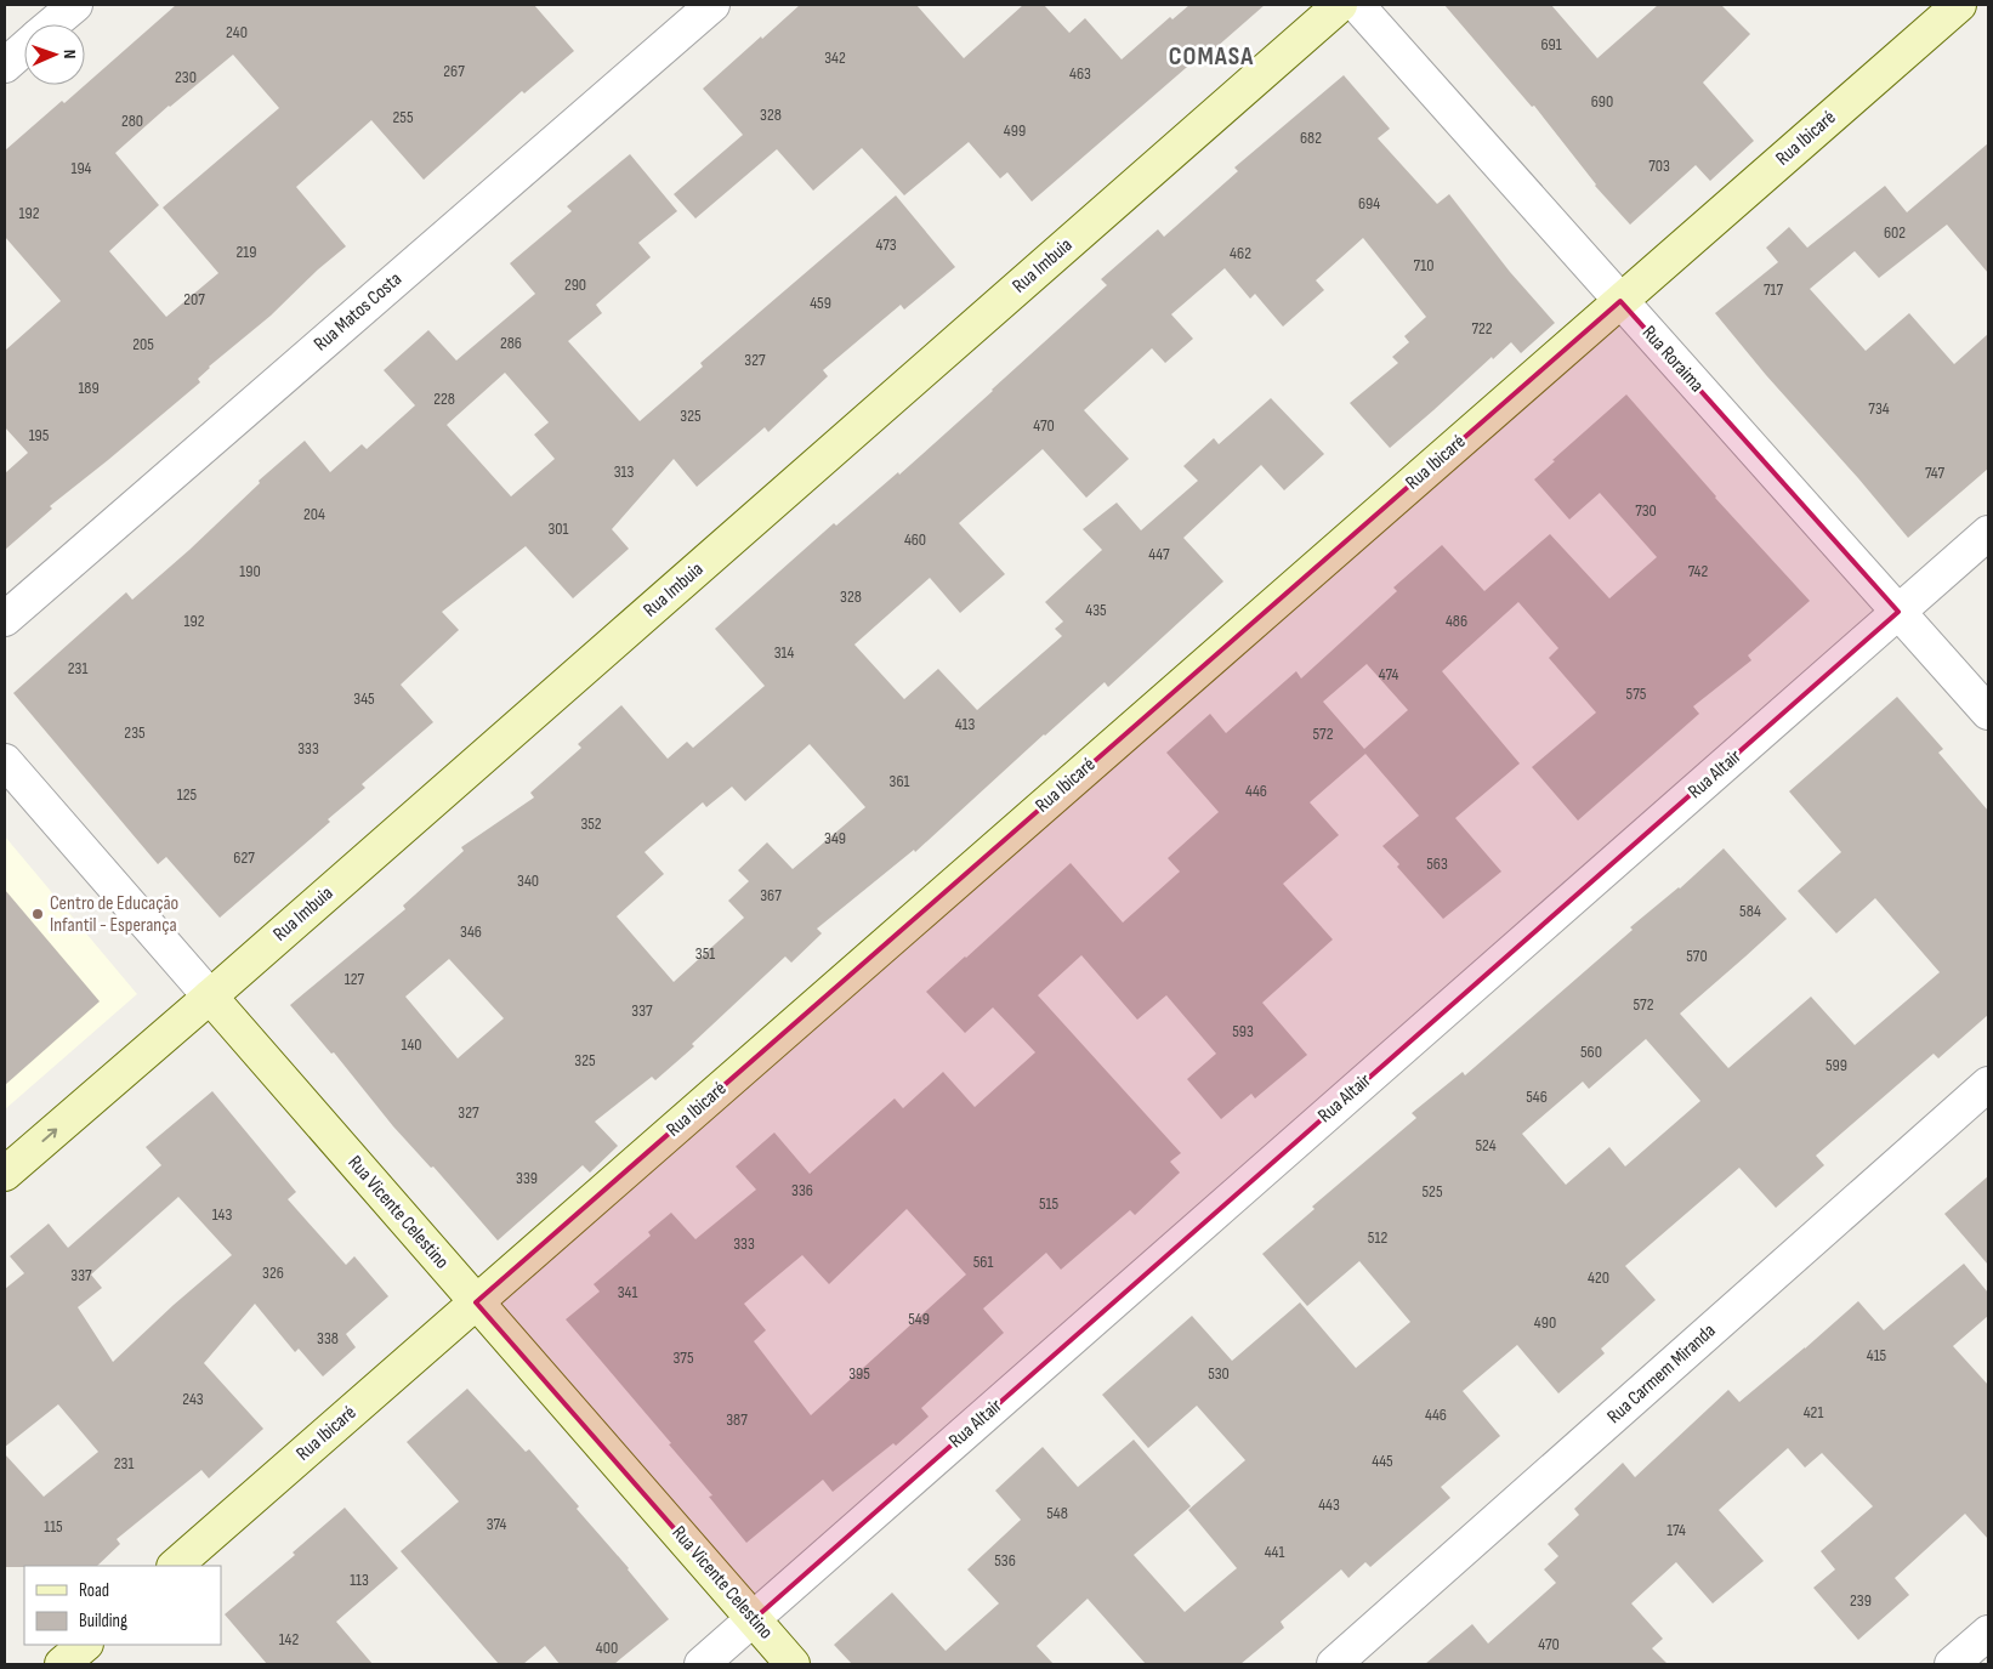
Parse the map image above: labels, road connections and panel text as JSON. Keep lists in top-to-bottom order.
{
  "streets": {
    "street": [
      "Rua Ibicaré",
      "Rua Imbuia",
      "Rua Matos Costa",
      "Rua Roraima",
      "Rua Altair",
      "Rua Vicente Celestino",
      "Rua Carmem Miranda"
    ]
  },
  "crossings": [
    ["Rua Ibicaré", "Rua Roraima"],
    ["Rua Ibicaré", "Rua Vicente Celestino"],
    ["Rua Imbuia", "Rua Vicente Celestino"],
    ["Rua Roraima", "Rua Altair"],
    ["Rua Altair", "Rua Vicente Celestino"]
  ],
  "districts": ["COMASA"],
  "places": ["Centro de Educação Infantil - Esperança"],
  "house_numbers": [
    "240",
    "691",
    "342",
    "267",
    "463",
    "230",
    "690",
    "328",
    "255",
    "280",
    "499",
    "682",
    "703",
    "194",
    "694",
    "192",
    "602",
    "473",
    "219",
    "462",
    "710",
    "290",
    "717",
    "207",
    "459",
    "722",
    "286",
    "205",
    "327",
    "189",
    "228",
    "734",
    "325",
    "470",
    "195",
    "313",
    "747",
    "730",
    "204",
    "301",
    "460",
    "447",
    "190",
    "742",
    "328",
    "435",
    "192",
    "486",
    "314",
    "231",
    "474",
    "575",
    "345",
    "413",
    "235",
    "572",
    "333",
    "361",
    "446",
    "125",
    "352",
    "349",
    "627",
    "563",
    "340",
    "367",
    "584",
    "346",
    "351",
    "570",
    "127",
    "572",
    "337",
    "593",
    "140",
    "560",
    "325",
    "599",
    "546",
    "327",
    "524",
    "339",
    "336",
    "525",
    "515",
    "143",
    "512",
    "333",
    "561",
    "326",
    "337",
    "420",
    "341",
    "549",
    "490",
    "338",
    "415",
    "375",
    "395",
    "530",
    "243",
    "421",
    "446",
    "387",
    "445",
    "231",
    "443",
    "548",
    "374",
    "115",
    "174",
    "441",
    "536",
    "113",
    "239",
    "142",
    "470",
    "400"
  ],
  "legend": ["Road", "Building"],
  "north": "right"
}
